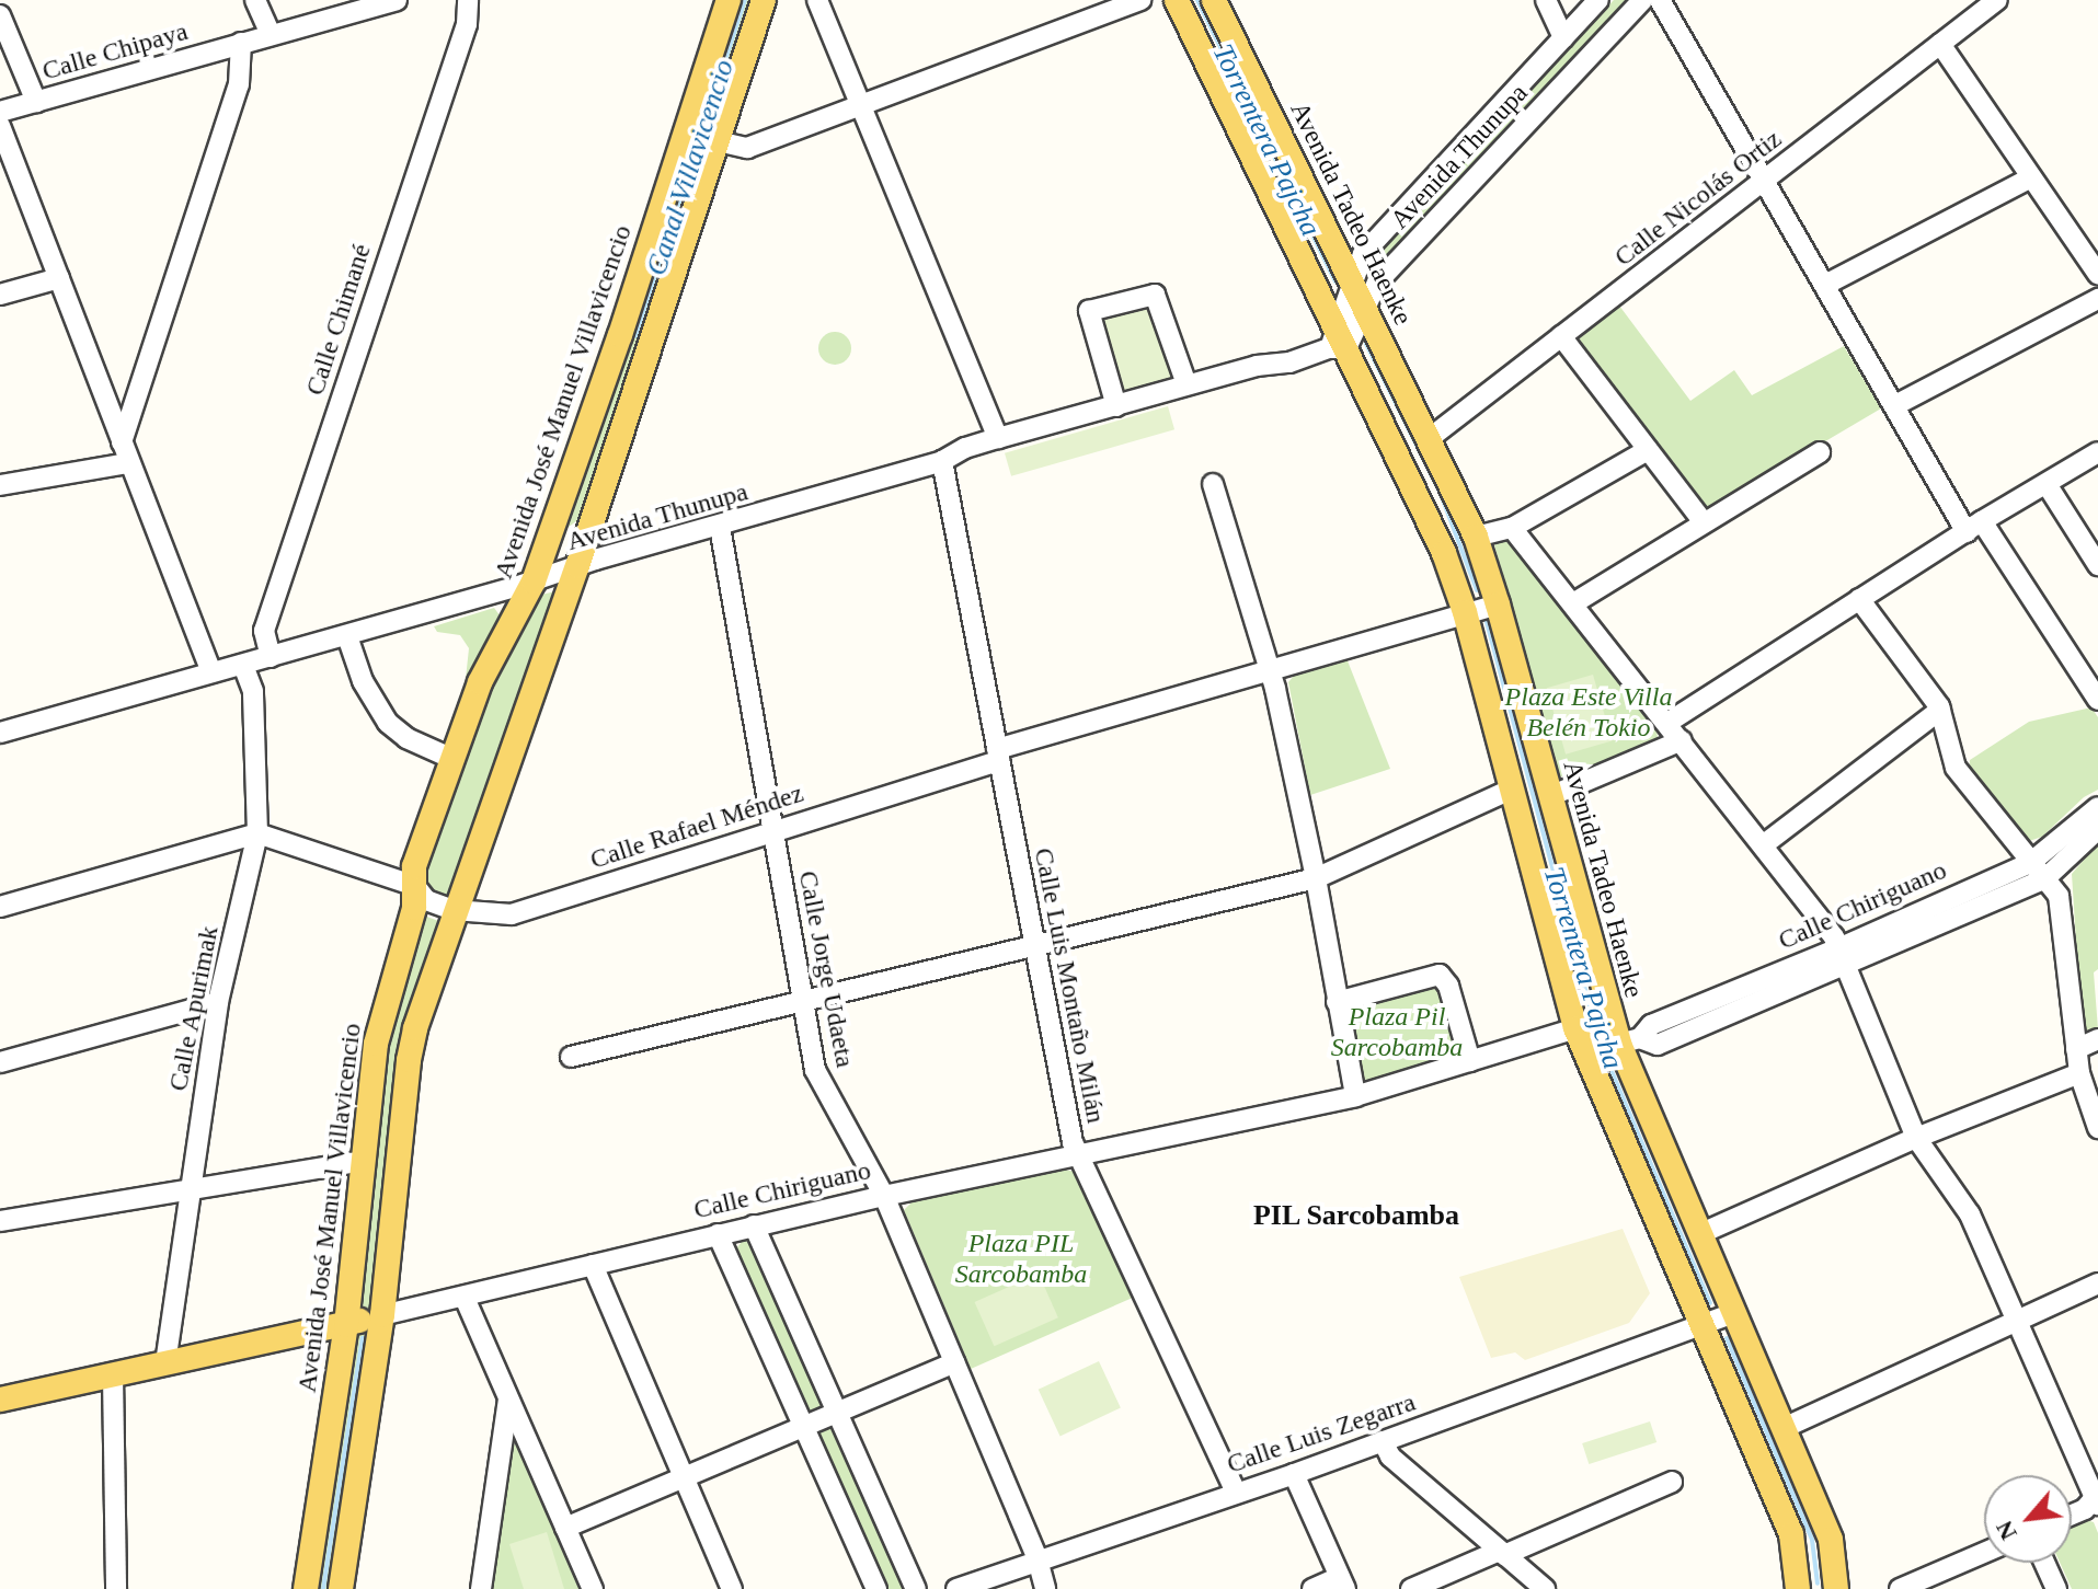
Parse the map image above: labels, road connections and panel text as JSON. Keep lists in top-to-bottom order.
{
  "streets": {
    "main road": ["Avenida Tadeo Haenke", "Avenida José Manuel Villavicencio", "Calle Chiriguano"],
    "street": [
      "Calle Chipaya",
      "Avenida Thunupa",
      "Calle Nicolás Ortiz",
      "Calle Chimané",
      "Calle Rafael Méndez",
      "Calle Jorge Udaeta",
      "Calle Luis Montaño Milán",
      "Calle Apurimak",
      "Calle Luis Zegarra"
    ]
  },
  "crossings": [
    ["Avenida Thunupa", "Avenida Tadeo Haenke"],
    ["Avenida Thunupa", "Calle Chimané"],
    ["Avenida Thunupa", "Avenida José Manuel Villavicencio"],
    ["Avenida Thunupa", "Calle Jorge Udaeta"],
    ["Avenida Thunupa", "Calle Luis Montaño Milán"],
    ["Avenida Thunupa", "Calle Apurimak"],
    ["Calle Nicolás Ortiz", "Avenida Tadeo Haenke"],
    ["Avenida Tadeo Haenke", "Calle Rafael Méndez"],
    ["Avenida Tadeo Haenke", "Calle Chiriguano"],
    ["Avenida Tadeo Haenke", "Calle Luis Zegarra"],
    ["Avenida José Manuel Villavicencio", "Calle Rafael Méndez"],
    ["Avenida José Manuel Villavicencio", "Calle Chiriguano"],
    ["Calle Rafael Méndez", "Calle Jorge Udaeta"],
    ["Calle Rafael Méndez", "Calle Luis Montaño Milán"],
    ["Calle Rafael Méndez", "Calle Apurimak"],
    ["Calle Chiriguano", "Calle Jorge Udaeta"],
    ["Calle Chiriguano", "Calle Luis Montaño Milán"],
    ["Calle Chiriguano", "Calle Apurimak"],
    ["Calle Jorge Udaeta", "Calle Luis Zegarra"],
    ["Calle Luis Montaño Milán", "Calle Luis Zegarra"]
  ],
  "districts": ["PIL Sarcobamba"],
  "water": ["Torrentera Pajcha", "Canal Villavicencio"],
  "parks": ["Plaza Este Villa Belén Tokio", "Plaza Pil Sarcobamba", "Plaza PIL Sarcobamba"],
  "north": "bottom left"
}
